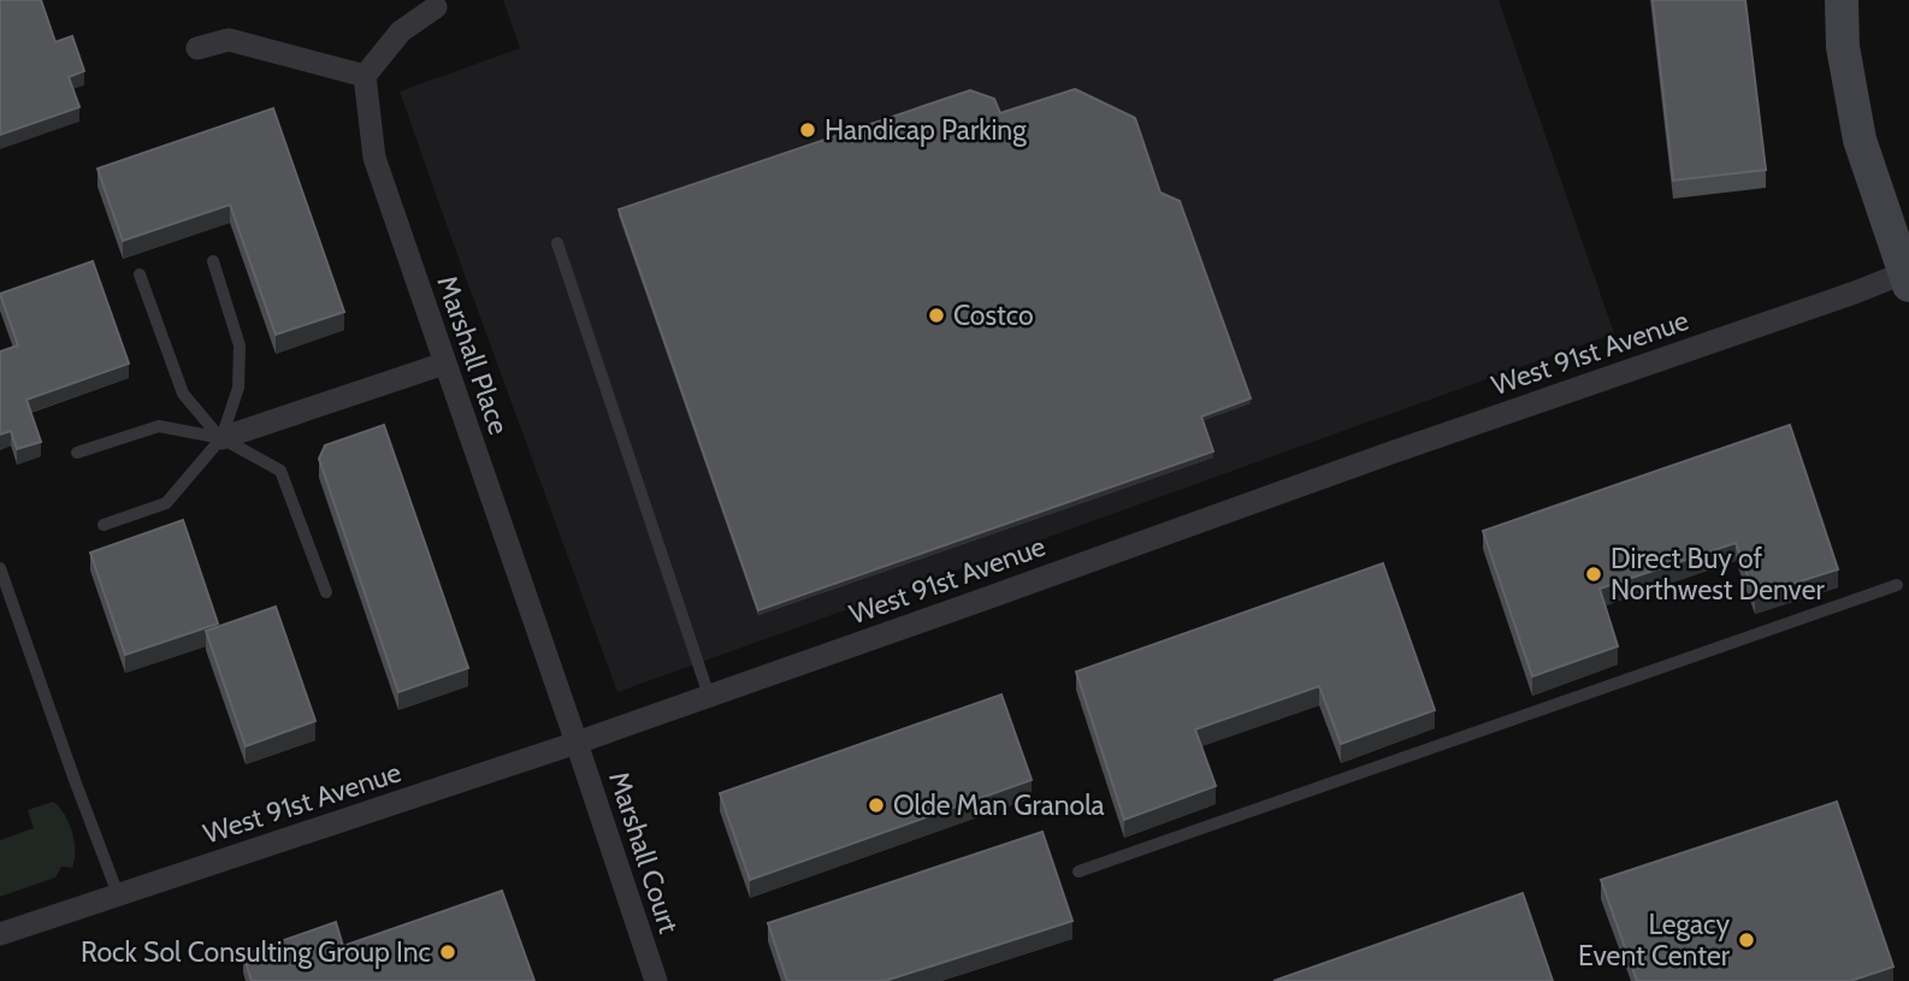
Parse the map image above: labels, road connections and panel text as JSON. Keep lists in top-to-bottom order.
{
  "streets": {
    "street": ["West 91st Avenue", "Marshall Place", "Marshall Court"]
  },
  "crossings": [
    ["West 91st Avenue", "Marshall Place"],
    ["West 91st Avenue", "Marshall Court"],
    ["Marshall Place", "Marshall Court"]
  ],
  "places": [
    "Handicap Parking",
    "Costco",
    "Direct Buy of Northwest Denver",
    "Olde Man Granola",
    "Legacy Event Center",
    "Rock Sol Consulting Group Inc"
  ]
}
